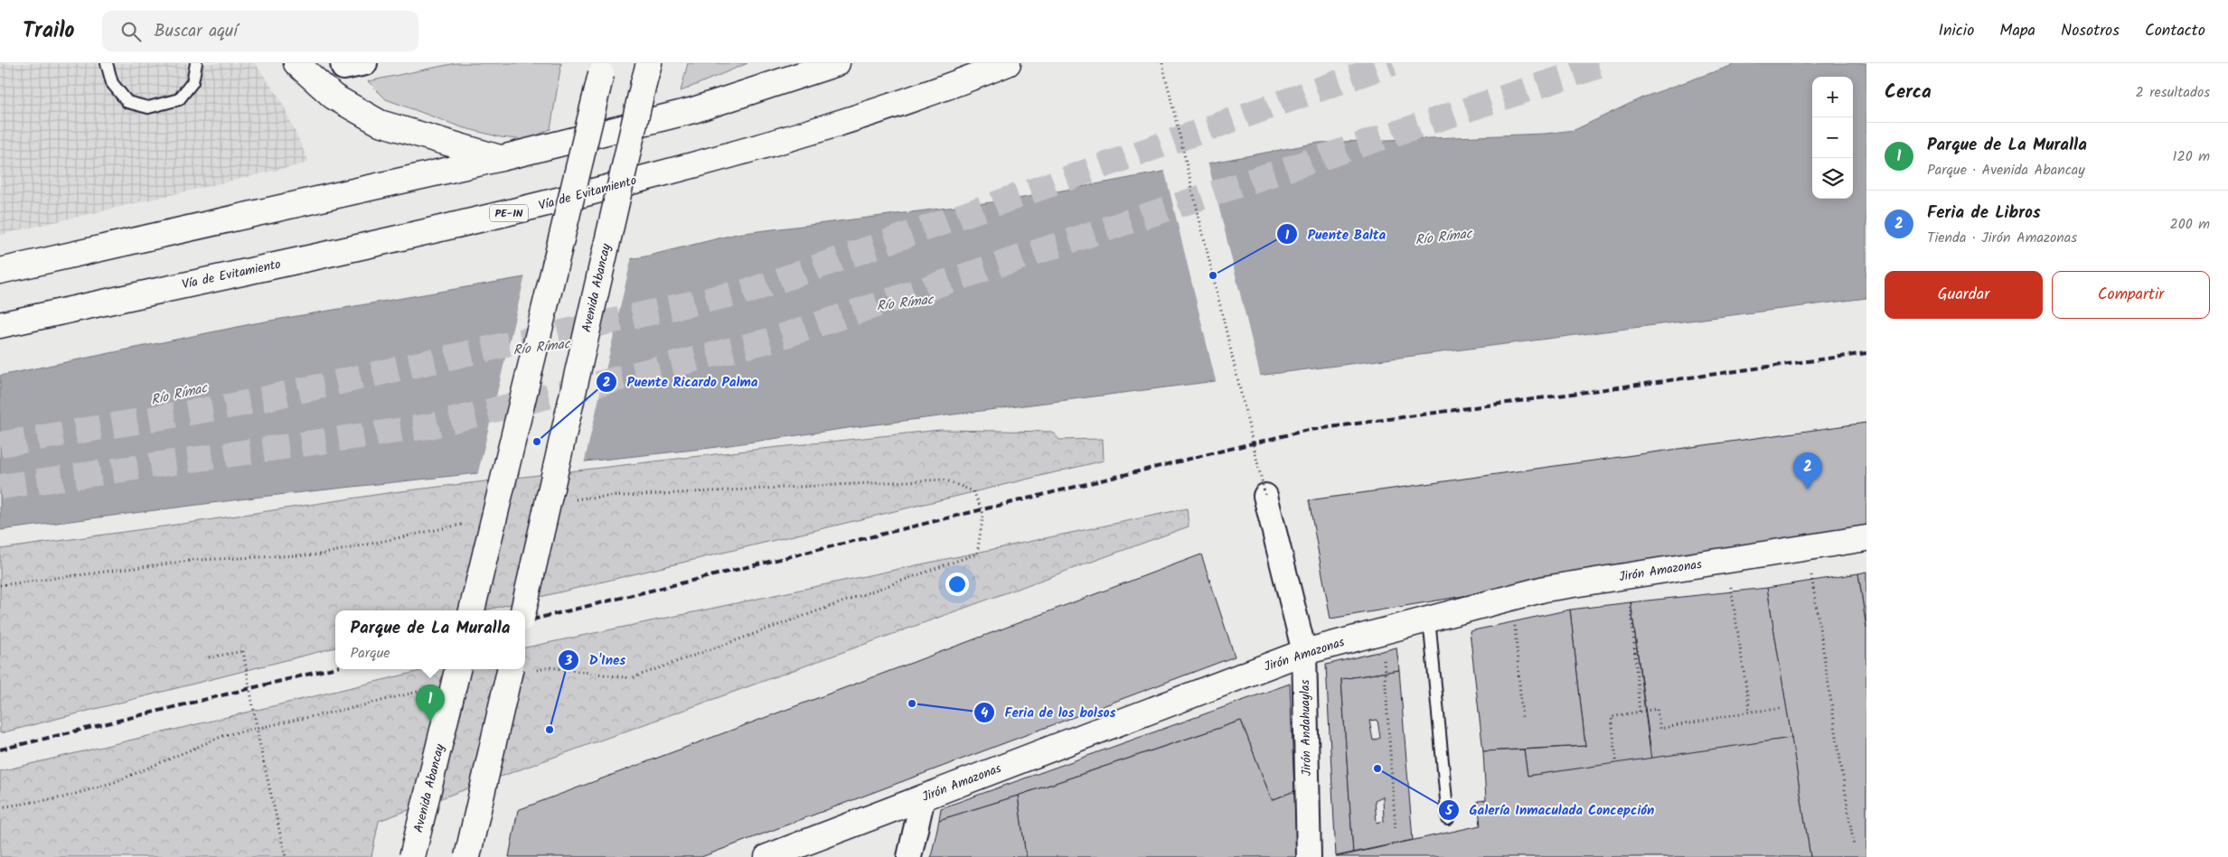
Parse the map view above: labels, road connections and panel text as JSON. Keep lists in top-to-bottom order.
{
  "streets": {
    "main road": [
      "Vía de Evitamiento",
      "PE-1N",
      "Avenida Abancay",
      "Jirón Amazonas"
    ],
    "street": ["Jirón Andahuaylas"]
  },
  "crossings": [
    ["Jirón Amazonas", "Jirón Andahuaylas"]
  ],
  "water": ["Río Rímac"],
  "places": [
    "Puente Balta",
    "Puente Ricardo Palma",
    "Feria de los bolsos",
    "D'Ines",
    "Galería Inmaculada Concepción"
  ],
  "page": {
    "header": "Trailo",
    "search": "Buscar aquí",
    "nav": [
      "Inicio",
      "Mapa",
      "Nosotros",
      "Contacto"
    ],
    "heading": ["Cerca", "2 resultados"],
    "map_buttons": ["+", "−"],
    "list": [
      {
        "mark": "1",
        "name": "Parque de La Muralla",
        "note": "Parque · Avenida Abancay",
        "value": "120 m"
      },
      {
        "mark": "2",
        "name": "Feria de Libros",
        "note": "Tienda · Jirón Amazonas",
        "value": "200 m"
      }
    ],
    "buttons": ["Guardar", "Compartir"],
    "pins": ["2", "1"],
    "popup": ["Parque de La Muralla", "Parque"]
  }
}
